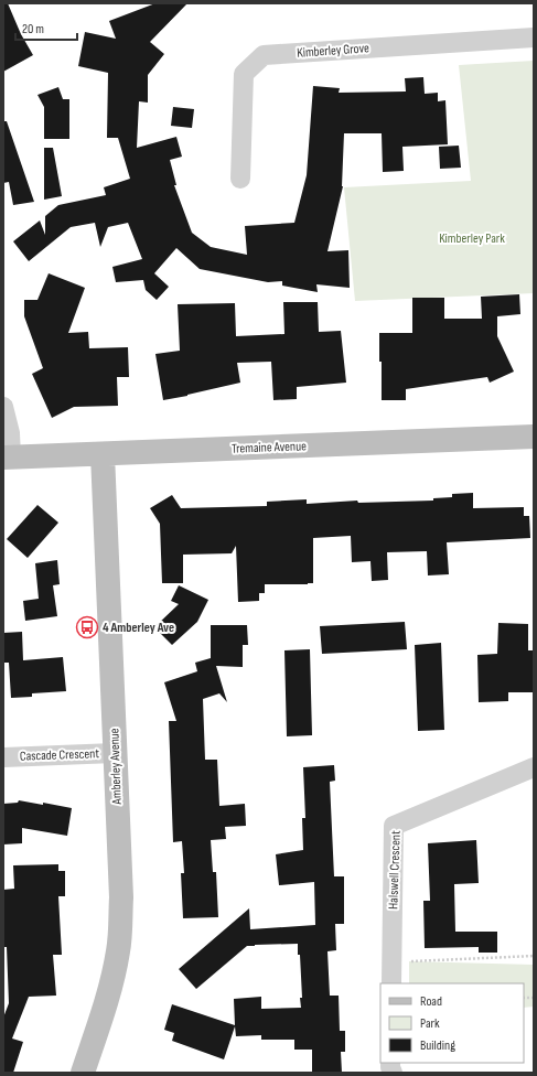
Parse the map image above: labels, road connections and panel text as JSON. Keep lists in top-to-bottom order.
{
  "streets": {
    "street": [
      "Kimberley Grove",
      "Tremaine Avenue",
      "Cascade Crescent",
      "Amberley Avenue",
      "Halswell Crescent"
    ]
  },
  "crossings": [
    ["Tremaine Avenue", "Amberley Avenue"],
    ["Cascade Crescent", "Amberley Avenue"]
  ],
  "parks": ["Kimberley Park"],
  "places": {
    "bus stop": ["4 Amberley Ave"]
  },
  "legend": ["Road", "Park", "Building"],
  "scale_bar": "20 m"
}
